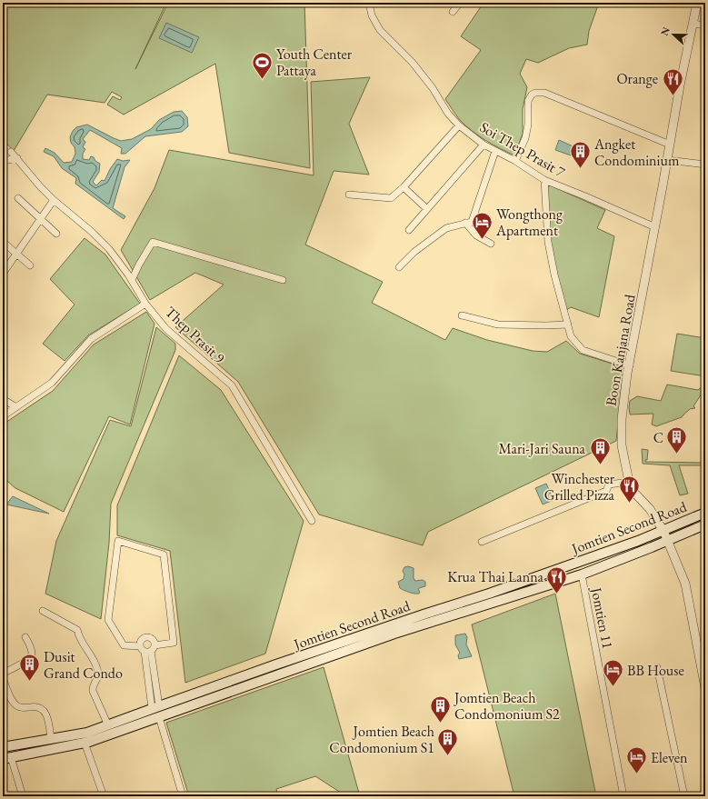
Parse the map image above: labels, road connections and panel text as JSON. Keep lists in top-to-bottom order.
{
  "streets": {
    "main road": ["Jomtien Second Road"],
    "street": [
      "Soi Thep Prasit 7",
      "Thep Prasit 9",
      "Boon Kanjana Road",
      "Jomtien 11"
    ]
  },
  "crossings": [
    ["Soi Thep Prasit 7", "Boon Kanjana Road"],
    ["Boon Kanjana Road", "Jomtien Second Road"],
    ["Jomtien Second Road", "Jomtien 11"]
  ],
  "places": {
    "sports": ["Youth Center Pattaya"],
    "restaurant": ["Orange", "Winchester Grilled Pizza", "Krua Thai Lanna"],
    "building": [
      "Angket Condominium",
      "C",
      "Mari-Jari Sauna",
      "Dusit Grand Condo",
      "Jomtien Beach Condomonium S2",
      "Jomtien Beach Condomonium S1"
    ],
    "hotel": ["Wongthong Apartment", "BB House", "Eleven"]
  },
  "north": "left"
}
